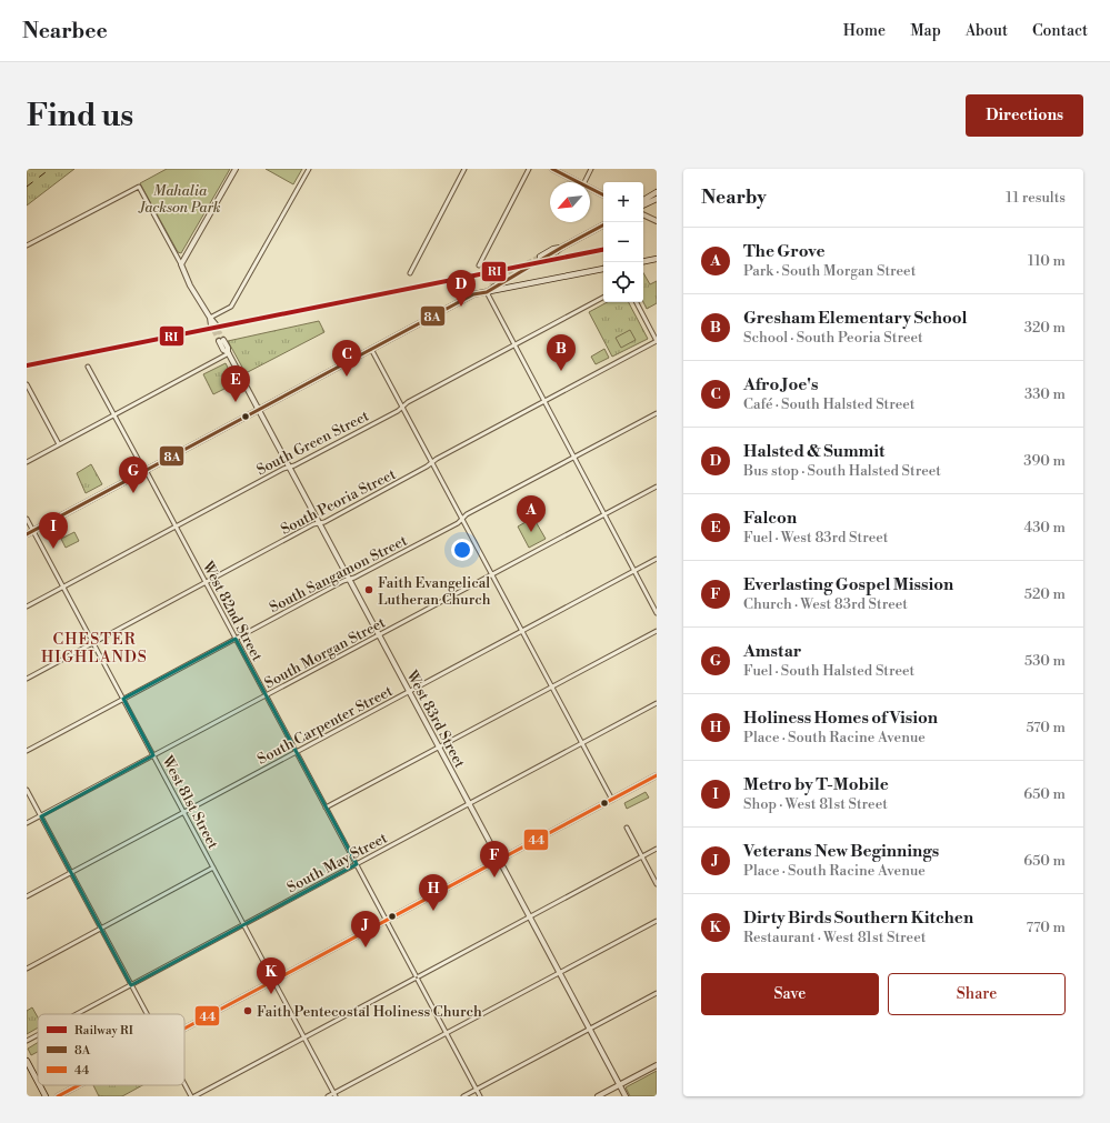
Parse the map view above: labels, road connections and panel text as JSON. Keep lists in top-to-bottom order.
{
  "streets": {
    "street": [
      "South Green Street",
      "South Peoria Street",
      "South Sangamon Street",
      "West 82nd Street",
      "South Morgan Street",
      "West 83rd Street",
      "South Carpenter Street",
      "West 81st Street",
      "South May Street"
    ]
  },
  "crossings": [
    ["South Green Street", "West 82nd Street"],
    ["South Green Street", "West 83rd Street"],
    ["South Green Street", "West 81st Street"],
    ["South Peoria Street", "West 82nd Street"],
    ["South Peoria Street", "West 83rd Street"],
    ["South Peoria Street", "West 81st Street"],
    ["South Sangamon Street", "West 82nd Street"],
    ["South Sangamon Street", "West 83rd Street"],
    ["South Sangamon Street", "West 81st Street"],
    ["West 82nd Street", "South Morgan Street"],
    ["West 82nd Street", "South Carpenter Street"],
    ["West 82nd Street", "South May Street"],
    ["South Morgan Street", "West 83rd Street"],
    ["South Morgan Street", "West 81st Street"],
    ["West 83rd Street", "South Carpenter Street"],
    ["West 83rd Street", "South May Street"],
    ["South Carpenter Street", "West 81st Street"],
    ["West 81st Street", "South May Street"]
  ],
  "districts": ["CHESTER HIGHLANDS"],
  "parks": ["Mahalia Jackson Park"],
  "places": ["Faith Evangelical Lutheran Church", "Faith Pentecostal Holiness Church"],
  "lines": ["transit line 8A", "rail line RI", "transit line 44"],
  "legend": ["Railway RI", "8A", "44"],
  "north": "bottom left",
  "page": {
    "header": "Nearbee",
    "nav": [
      "Home",
      "Map",
      "About",
      "Contact"
    ],
    "buttons": [
      "Directions",
      ["Save", "Share"]
    ],
    "title": "Find us",
    "heading": ["Nearby", "11 results"],
    "map_buttons": ["+", "−"],
    "list": [
      {
        "mark": "A",
        "name": "The Grove",
        "note": "Park · South Morgan Street",
        "value": "110 m"
      },
      {
        "mark": "B",
        "name": "Gresham Elementary School",
        "note": "School · South Peoria Street",
        "value": "320 m"
      },
      {
        "mark": "C",
        "name": "Afro Joe's",
        "note": "Café · South Halsted Street",
        "value": "330 m"
      },
      {
        "mark": "D",
        "name": "Halsted & Summit",
        "note": "Bus stop · South Halsted Street",
        "value": "390 m"
      },
      {
        "mark": "E",
        "name": "Falcon",
        "note": "Fuel · West 83rd Street",
        "value": "430 m"
      },
      {
        "mark": "F",
        "name": "Everlasting Gospel Mission",
        "note": "Church · West 83rd Street",
        "value": "520 m"
      },
      {
        "mark": "G",
        "name": "Amstar",
        "note": "Fuel · South Halsted Street",
        "value": "530 m"
      },
      {
        "mark": "H",
        "name": "Holiness Homes of Vision",
        "note": "Place · South Racine Avenue",
        "value": "570 m"
      },
      {
        "mark": "I",
        "name": "Metro by T-Mobile",
        "note": "Shop · West 81st Street",
        "value": "650 m"
      },
      {
        "mark": "J",
        "name": "Veterans New Beginnings",
        "note": "Place · South Racine Avenue",
        "value": "650 m"
      },
      {
        "mark": "K",
        "name": "Dirty Birds Southern Kitchen",
        "note": "Restaurant · West 81st Street",
        "value": "770 m"
      }
    ],
    "pins": [
      "D",
      "B",
      "C",
      "E",
      "G",
      "A",
      "I",
      "F",
      "H",
      "J",
      "K"
    ]
  }
}
